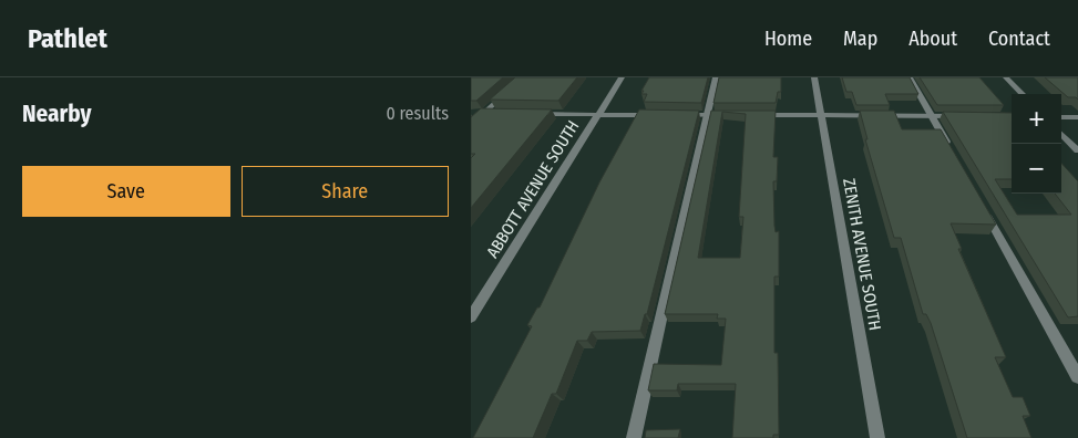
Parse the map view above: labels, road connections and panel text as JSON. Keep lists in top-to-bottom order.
{
  "streets": {
    "street": ["ABBOTT AVENUE SOUTH", "ZENITH AVENUE SOUTH"]
  },
  "page": {
    "header": "Pathlet",
    "nav": [
      "Home",
      "Map",
      "About",
      "Contact"
    ],
    "heading": ["Nearby", "0 results"],
    "map_buttons": ["+", "−"],
    "buttons": ["Save", "Share"]
  }
}
